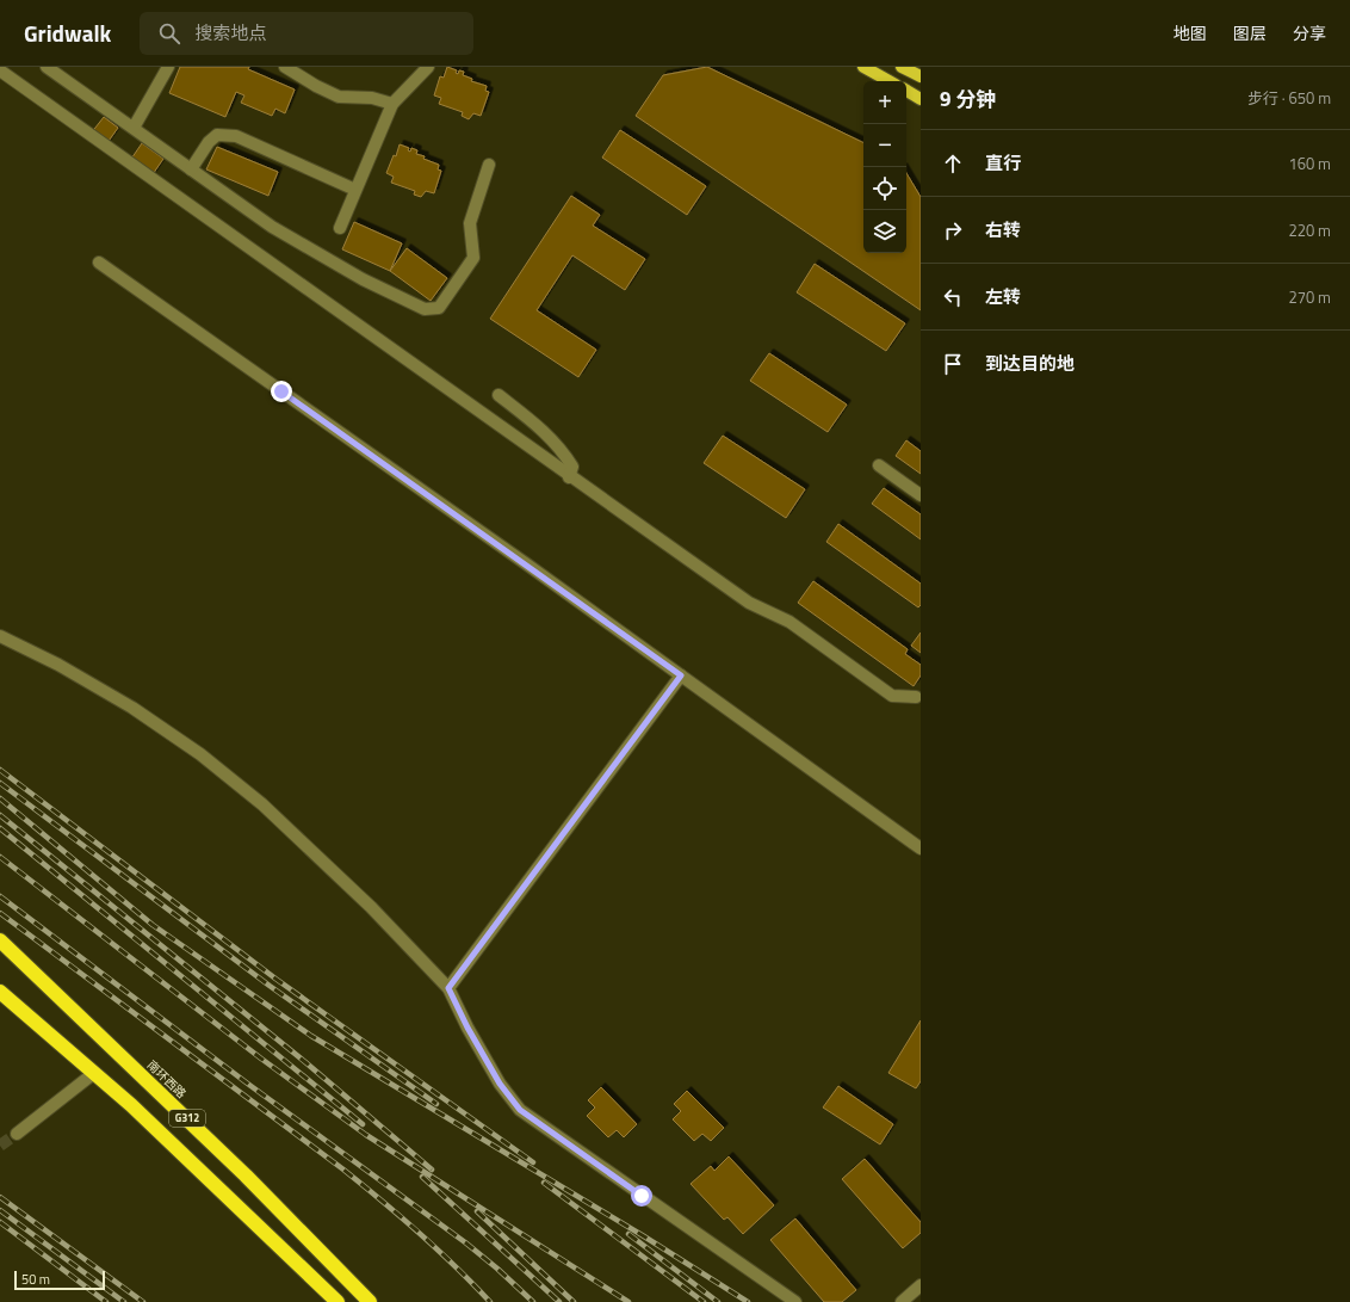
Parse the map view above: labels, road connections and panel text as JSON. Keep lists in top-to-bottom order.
{
  "streets": {
    "highway": ["南环西路", "G312"]
  },
  "scale_bar": "50 m",
  "page": {
    "header": "Gridwalk",
    "search": "搜索地点",
    "nav": ["地图", "图层", "分享"],
    "heading": ["9 分钟", "步行 · 650 m"],
    "map_buttons": ["+", "−"],
    "list": [
      ["直行", "160 m"],
      ["右转", "220 m"],
      ["左转", "270 m"],
      "到达目的地"
    ],
    "scale": "50 m"
  }
}
